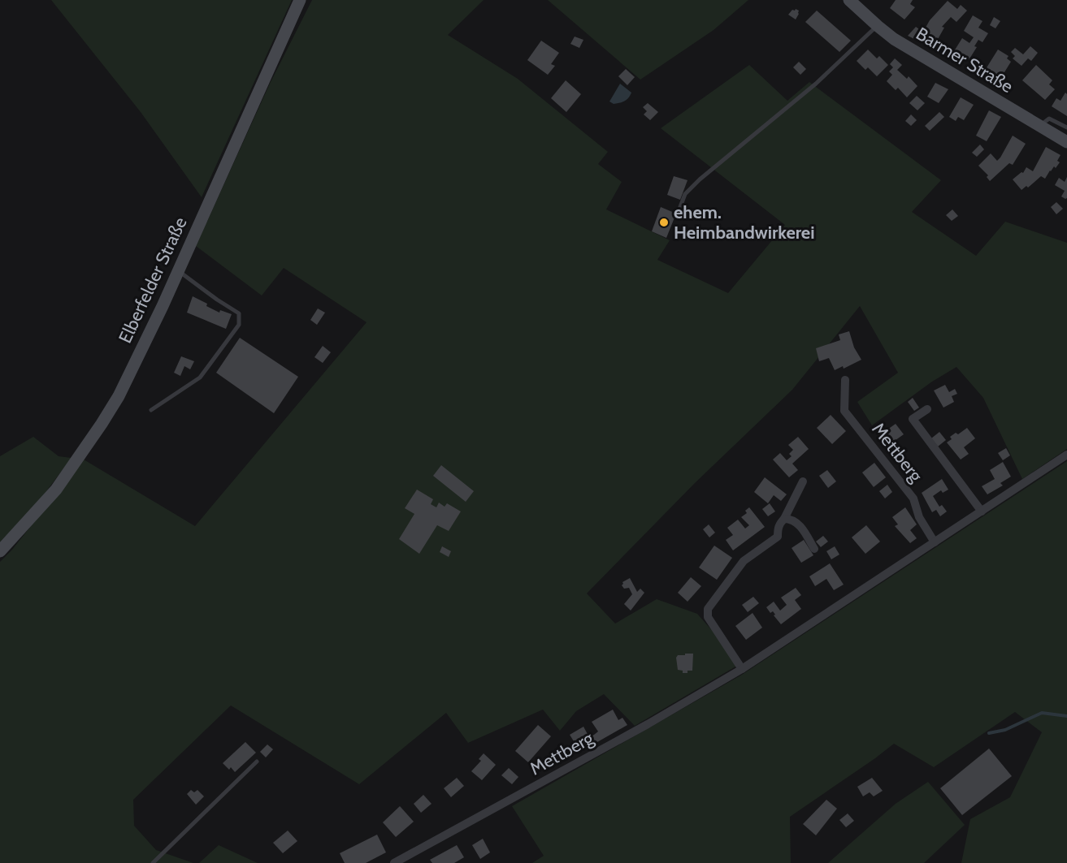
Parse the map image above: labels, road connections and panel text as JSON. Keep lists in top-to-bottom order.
{
  "streets": {
    "main road": ["Barmer Straße", "Elberfelder Straße"],
    "street": ["Mettberg"]
  },
  "places": ["ehem. Heimbandwirkerei"]
}
